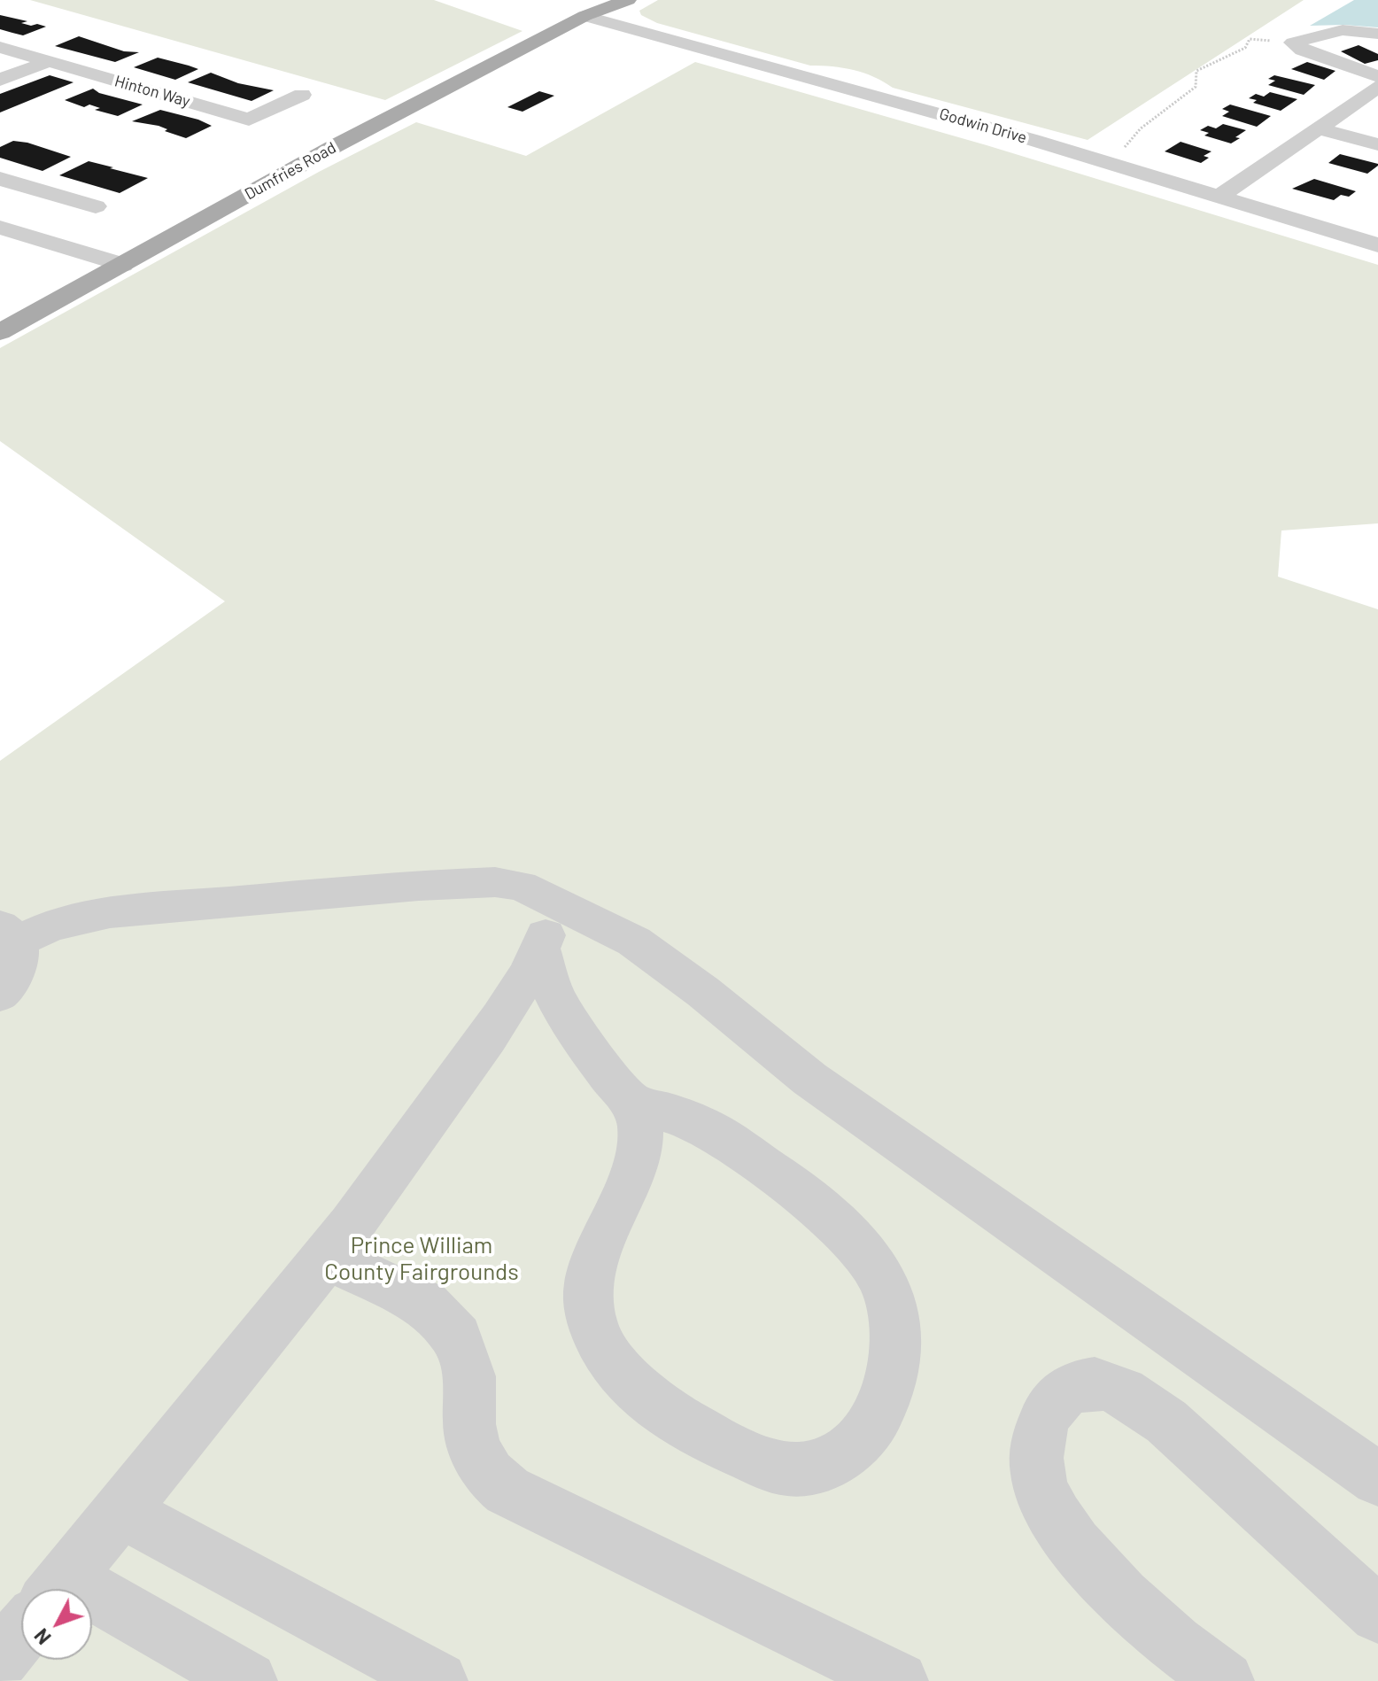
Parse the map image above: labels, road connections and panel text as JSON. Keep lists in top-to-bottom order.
{
  "streets": {
    "main road": ["Dumfries Road"],
    "street": ["Hinton Way", "Godwin Drive"]
  },
  "crossings": [
    ["Godwin Drive", "Dumfries Road"]
  ],
  "parks": ["Prince William County Fairgrounds"],
  "north": "bottom left"
}
